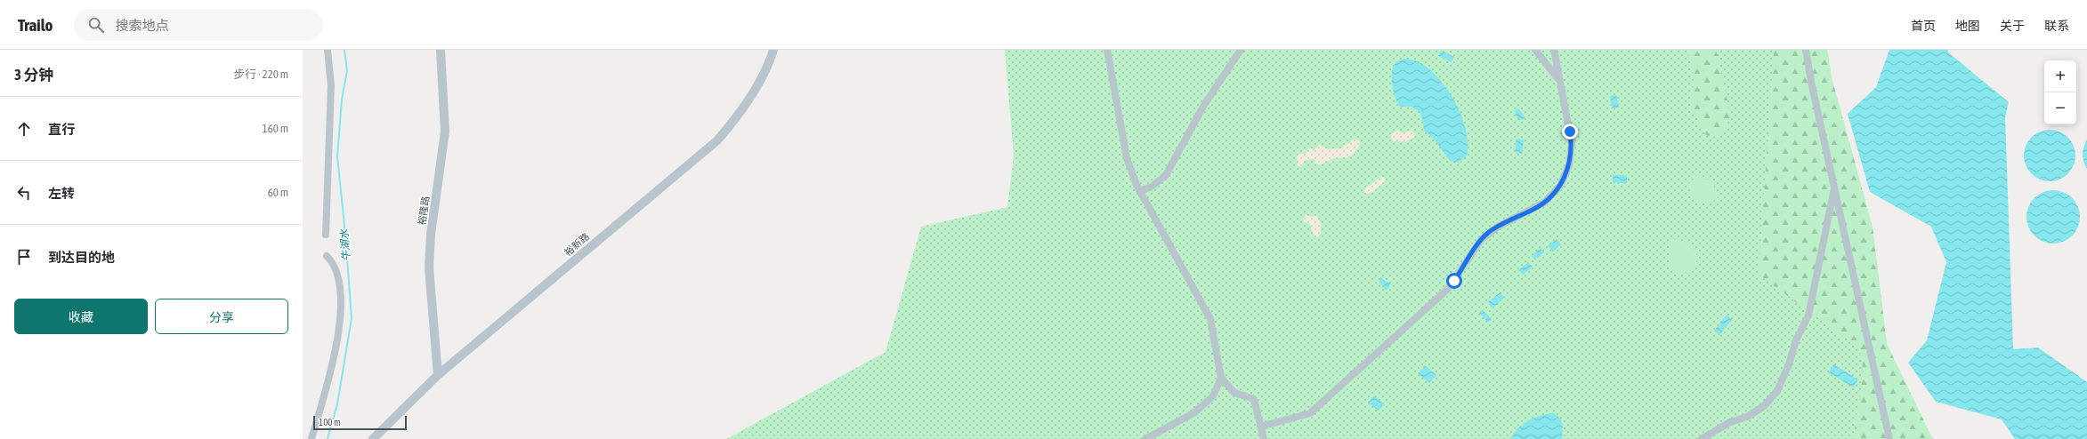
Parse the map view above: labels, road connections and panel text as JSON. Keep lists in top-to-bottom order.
{
  "streets": {
    "street": ["裕隆路", "裕新路"]
  },
  "crossings": [
    ["裕隆路", "裕新路"]
  ],
  "water": ["牛湖水"],
  "scale_bar": "100 m",
  "page": {
    "header": "Trailo",
    "search": "搜索地点",
    "nav": [
      "首页",
      "地图",
      "关于",
      "联系"
    ],
    "heading": ["3 分钟", "步行 · 220 m"],
    "map_buttons": ["+", "−"],
    "list": [
      ["直行", "160 m"],
      ["左转", "60 m"],
      "到达目的地"
    ],
    "buttons": ["收藏", "分享"],
    "scale": "100 m"
  }
}
